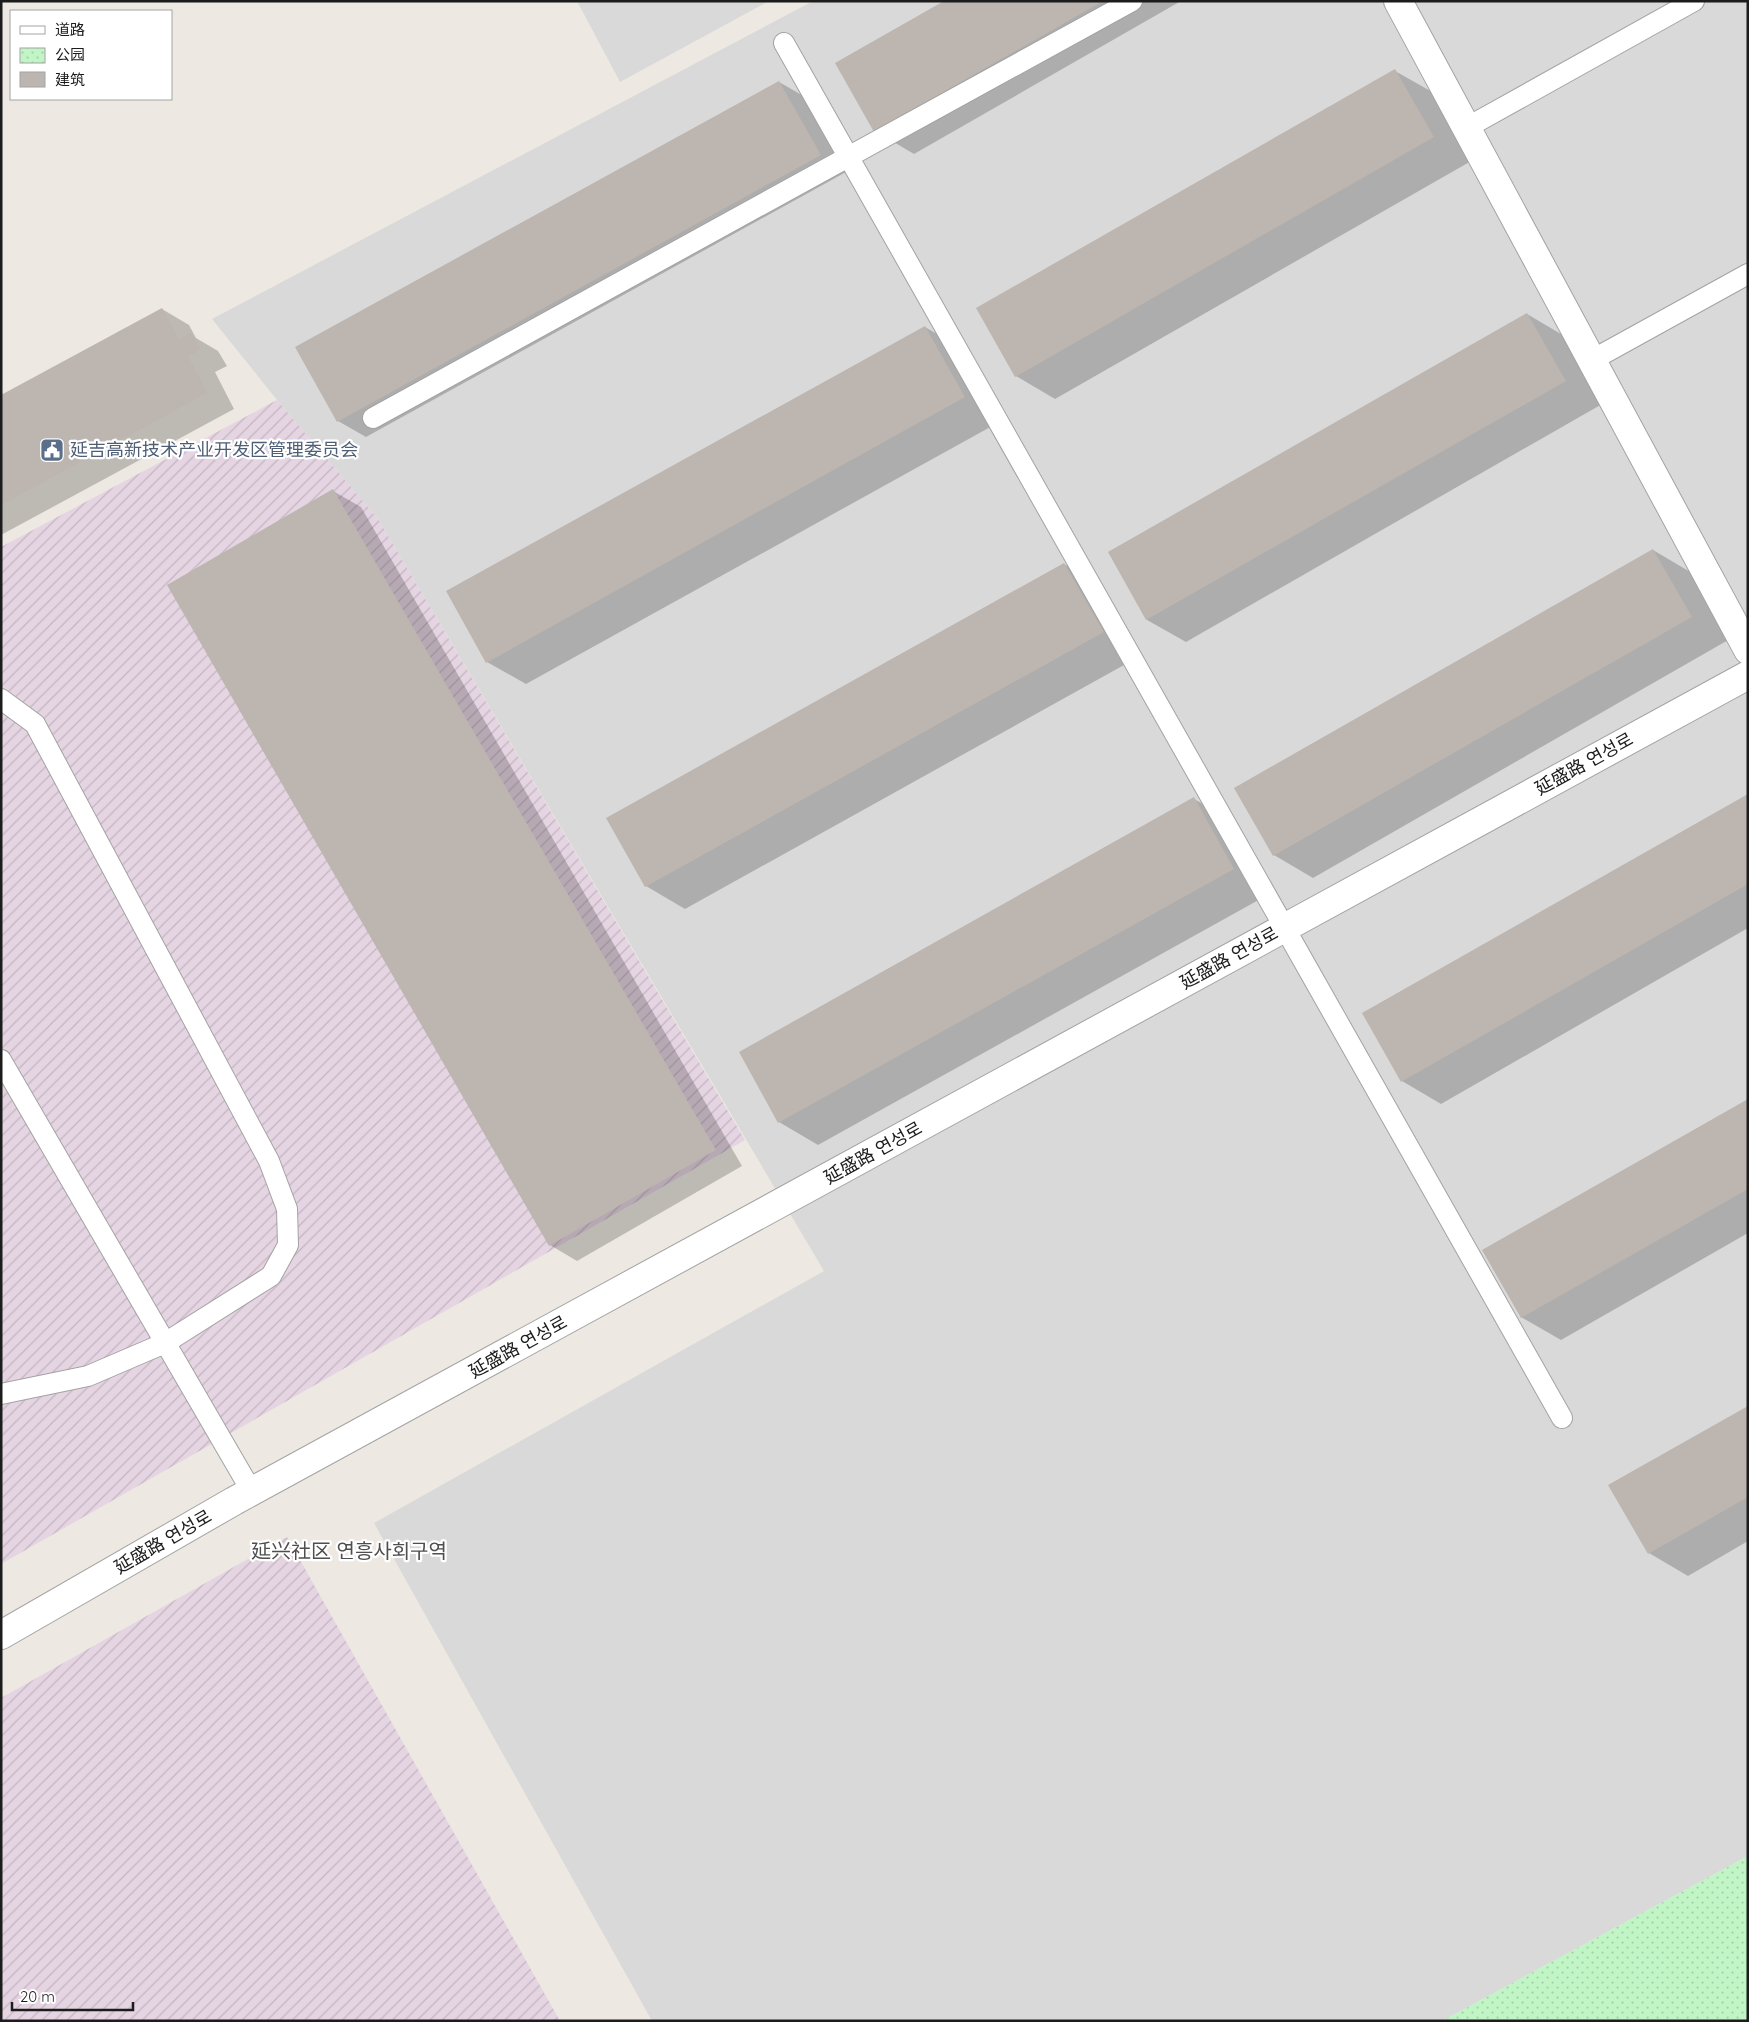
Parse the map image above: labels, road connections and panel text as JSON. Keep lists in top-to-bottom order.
{
  "streets": {
    "street": ["延盛路 연성로"]
  },
  "districts": ["延兴社区 연흥사회구역"],
  "places": {
    "public building": ["延吉高新技术产业开发区管理委员会"]
  },
  "legend": ["道路", "公园", "建筑"],
  "scale_bar": "20 m"
}
